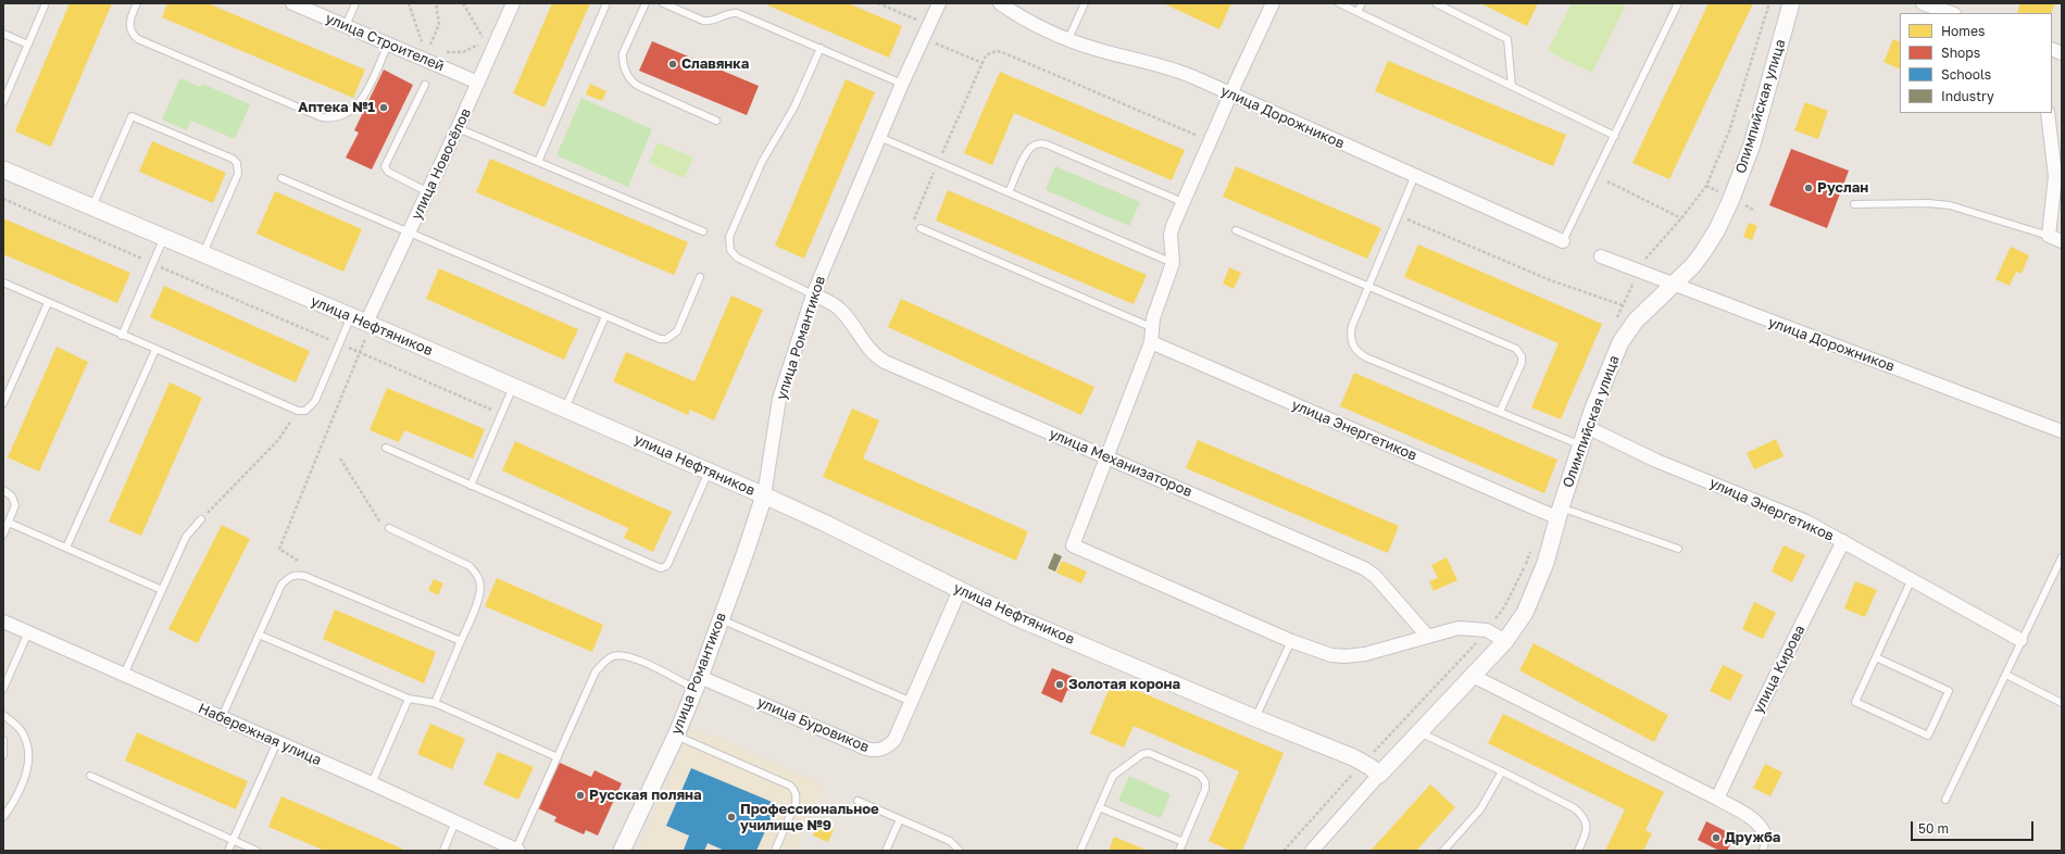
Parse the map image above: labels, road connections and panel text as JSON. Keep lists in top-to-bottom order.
{
  "streets": {
    "street": [
      "улица Строителей",
      "Олимпийская улица",
      "улица Дорожников",
      "улица Новосёлов",
      "улица Нефтяников",
      "улица Романтиков",
      "улица Энергетиков",
      "улица Механизаторов",
      "улица Кирова",
      "улица Буровиков",
      "Набережная улица"
    ]
  },
  "crossings": [
    ["улица Строителей", "улица Новосёлов"],
    ["Олимпийская улица", "улица Дорожников"],
    ["Олимпийская улица", "улица Нефтяников"],
    ["Олимпийская улица", "улица Энергетиков"],
    ["улица Новосёлов", "улица Нефтяников"],
    ["улица Нефтяников", "улица Романтиков"],
    ["улица Нефтяников", "улица Буровиков"],
    ["улица Романтиков", "улица Механизаторов"],
    ["улица Романтиков", "улица Буровиков"],
    ["улица Энергетиков", "улица Кирова"]
  ],
  "places": [
    "Славянка",
    "Аптека №1",
    "Руслан",
    "Золотая корона",
    "Русская поляна",
    "Профессиональное училище №9",
    "Дружба"
  ],
  "legend": [
    "Homes",
    "Shops",
    "Schools",
    "Industry"
  ],
  "scale_bar": "50 m"
}
